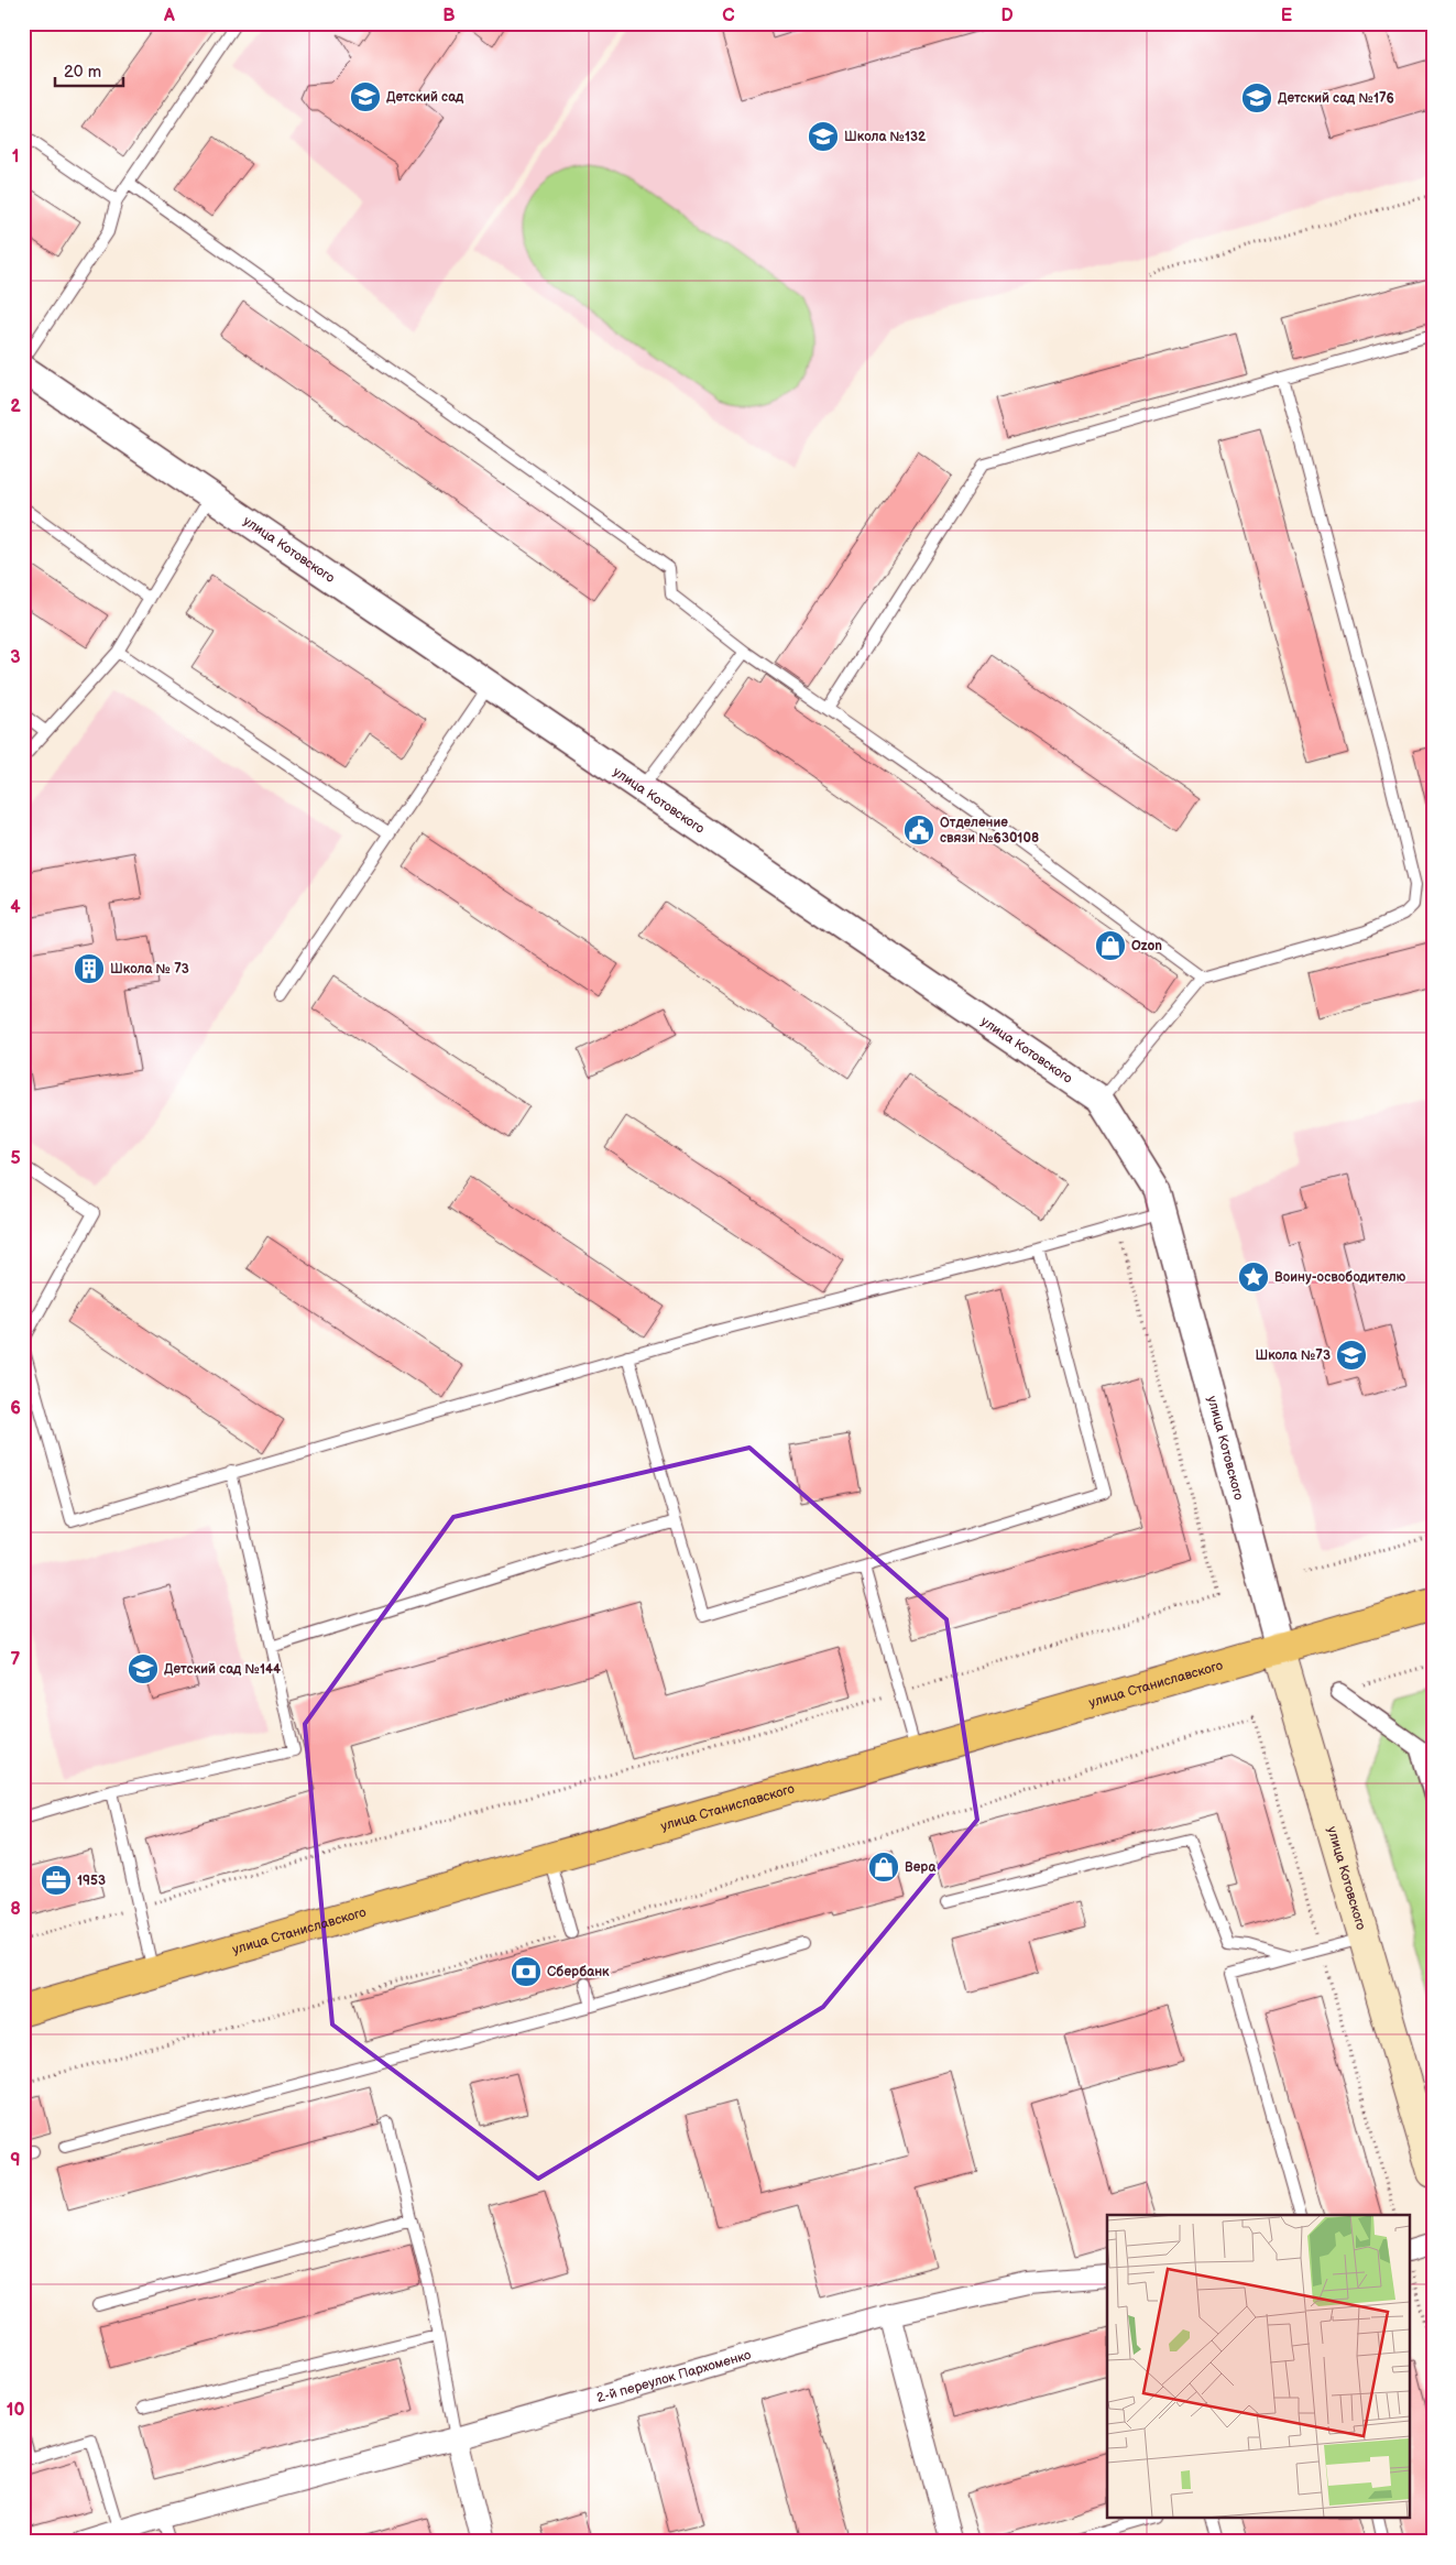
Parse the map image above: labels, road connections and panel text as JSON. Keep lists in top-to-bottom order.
{
  "streets": {
    "main road": ["улица Котовского", "улица Станиславского"],
    "street": ["2-й переулок Пархоменко"]
  },
  "crossings": [
    ["улица Котовского", "улица Станиславского"]
  ],
  "places": {
    "school or university": [
      "Детский сад",
      "Детский сад №176",
      "Школа №132",
      "Школа №73",
      "Детский сад №144"
    ],
    "public building": ["Отделение связи №630108"],
    "shop": ["Ozon", "Вера"],
    "building": ["Школа № 73"],
    "place": ["Воину-освободителю"],
    "office": ["1953"],
    "bank": ["Сбербанк"]
  },
  "scale_bar": "20 m",
  "grid": {
    "columns": [
      "A",
      "B",
      "C",
      "D",
      "E"
    ],
    "rows": [
      "1",
      "2",
      "3",
      "4",
      "5",
      "6",
      "7",
      "8",
      "9",
      "10"
    ]
  }
}
